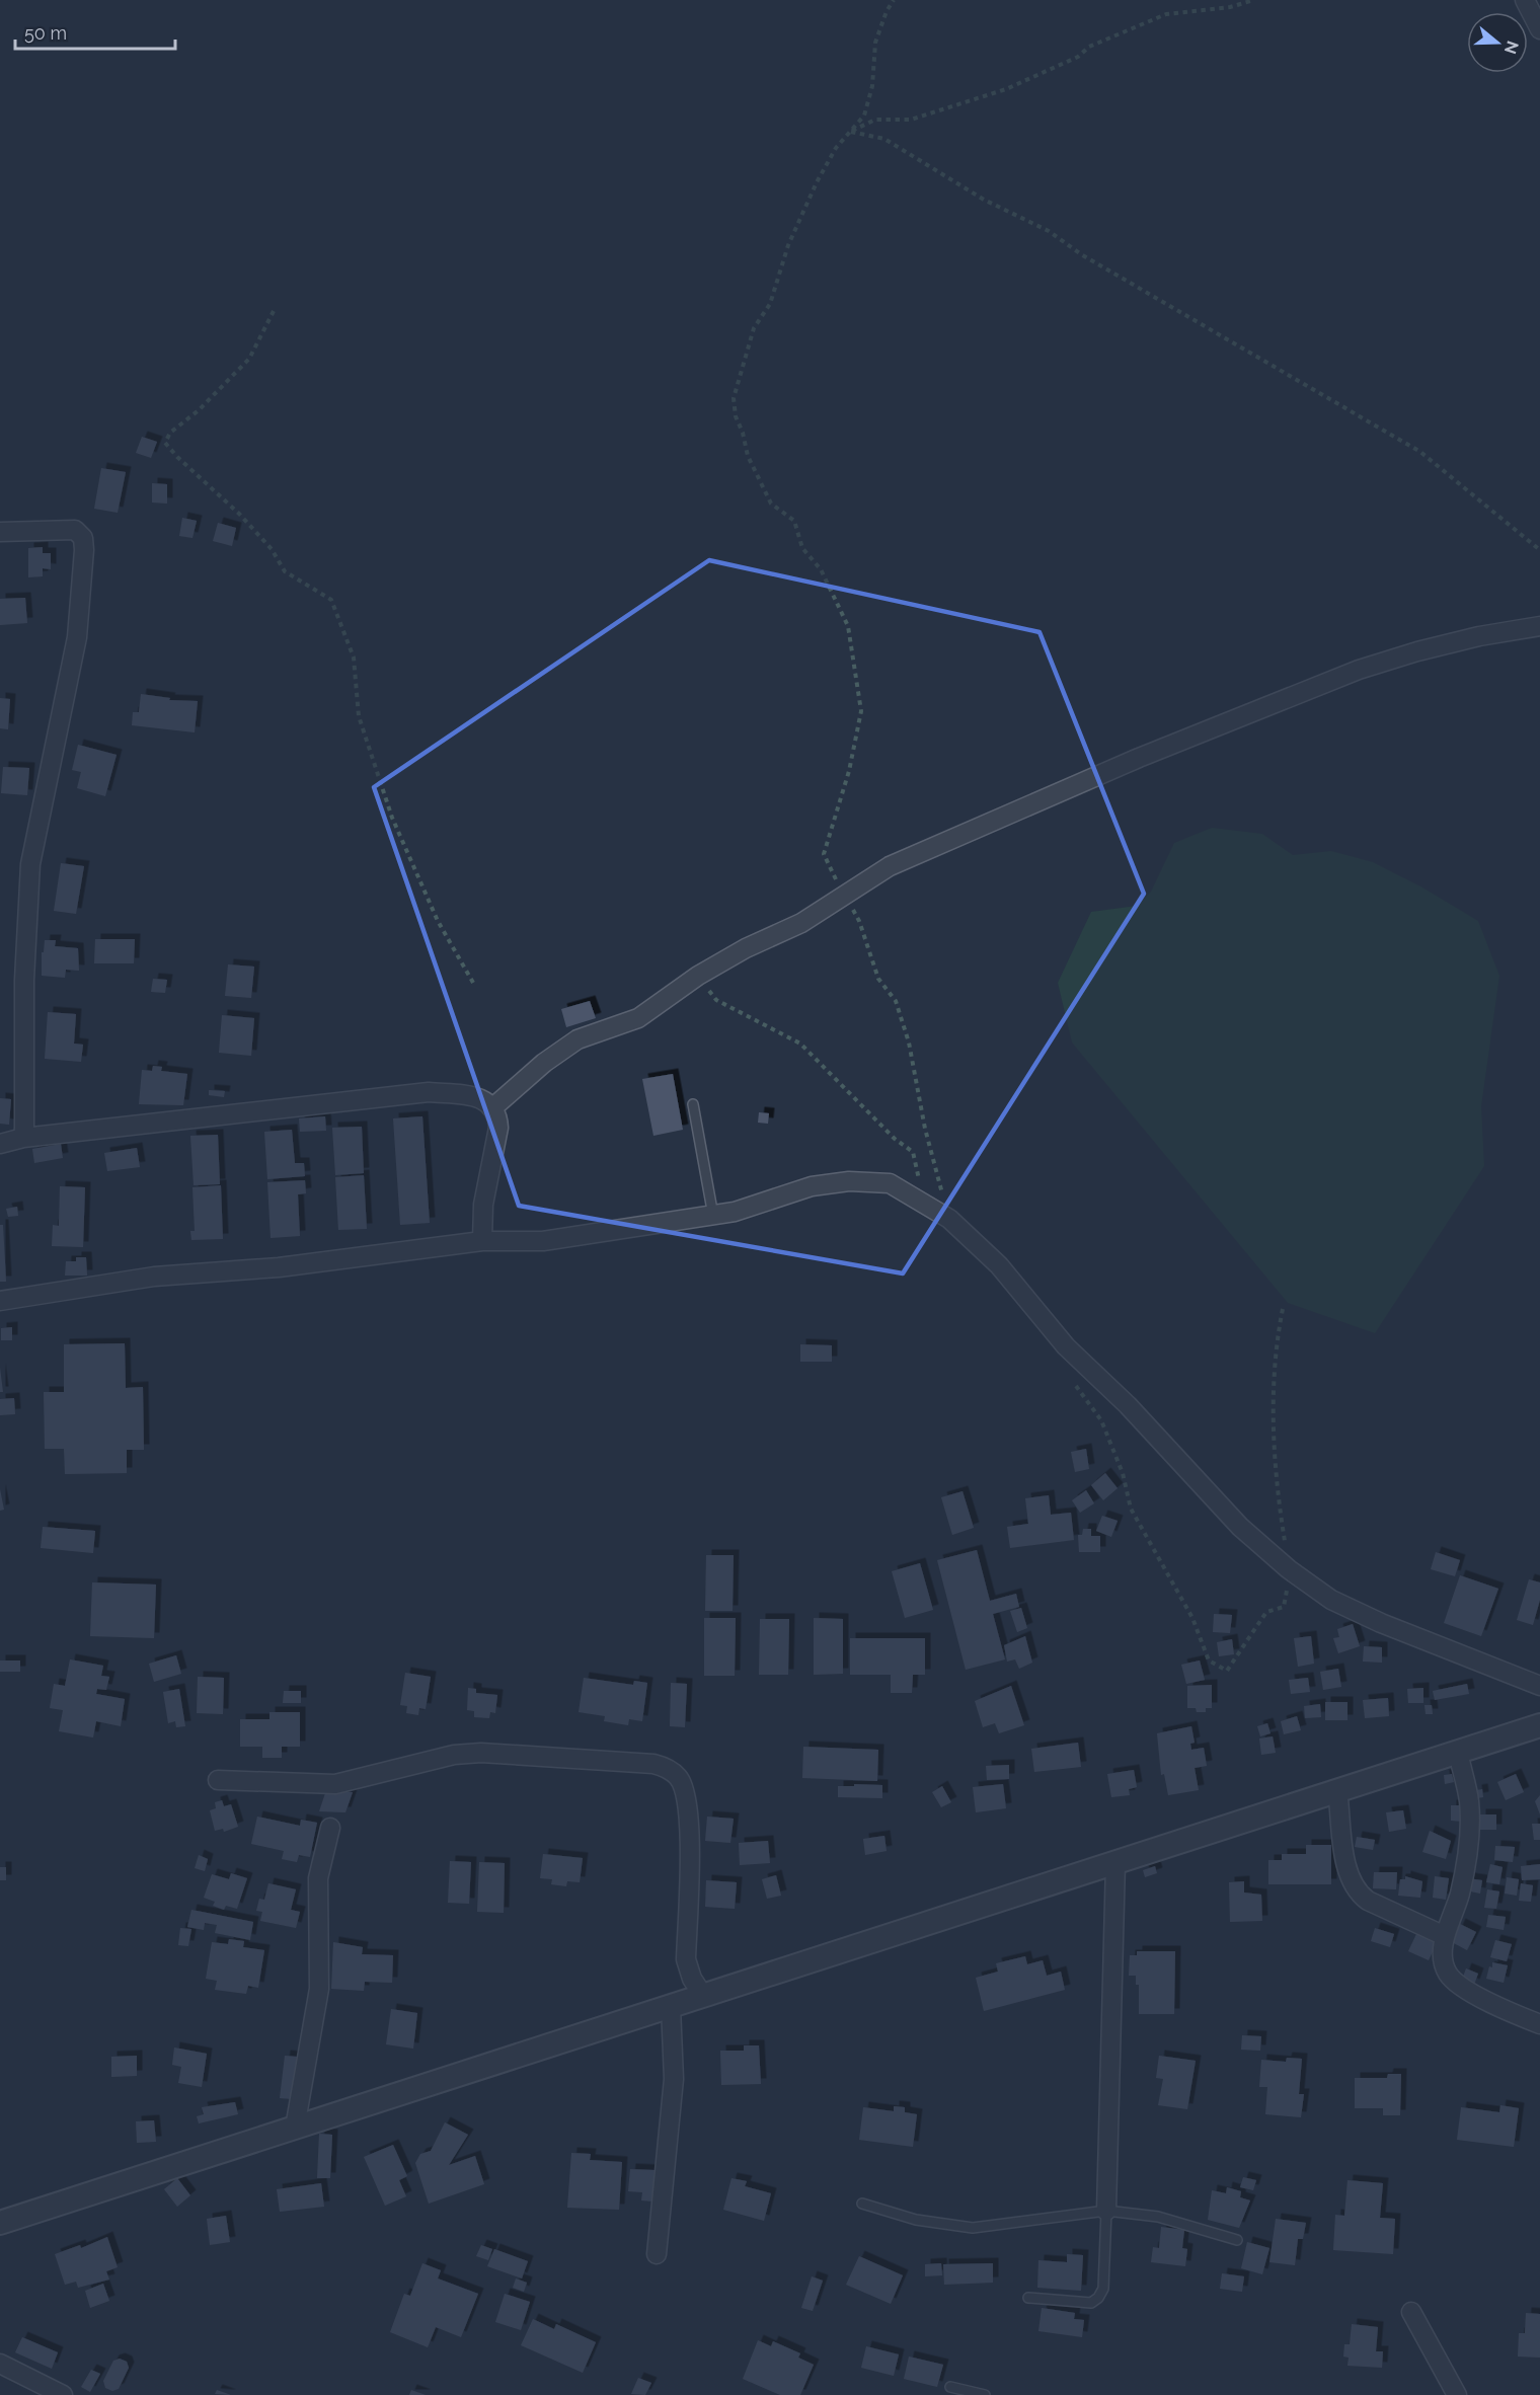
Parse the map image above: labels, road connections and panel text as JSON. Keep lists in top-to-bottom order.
{
  "scale_bar": "50 m",
  "north": "right"
}
